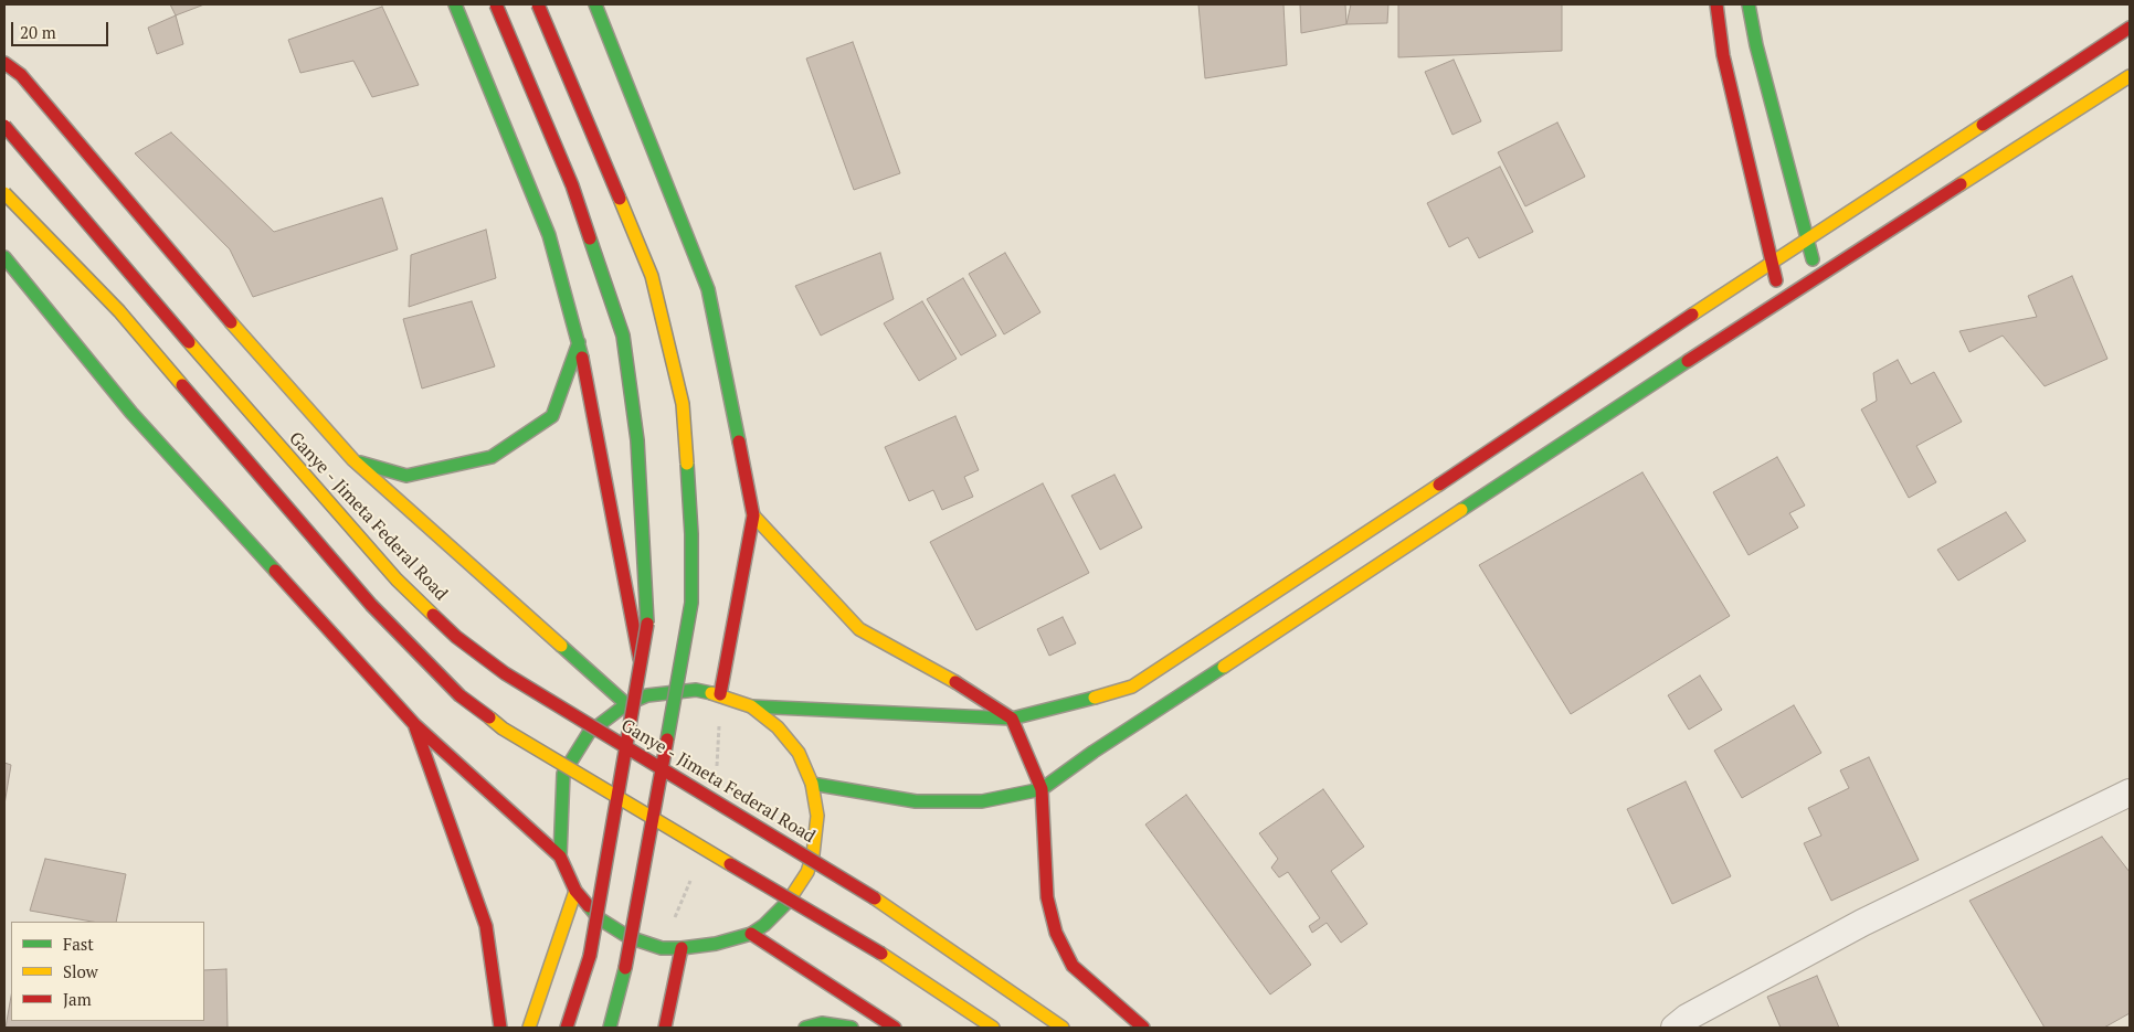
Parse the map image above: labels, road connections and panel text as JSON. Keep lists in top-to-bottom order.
{
  "streets": {
    "main road": ["Ganye - Jimeta Federal Road"]
  },
  "legend": ["Fast", "Slow", "Jam"],
  "scale_bar": "20 m"
}
